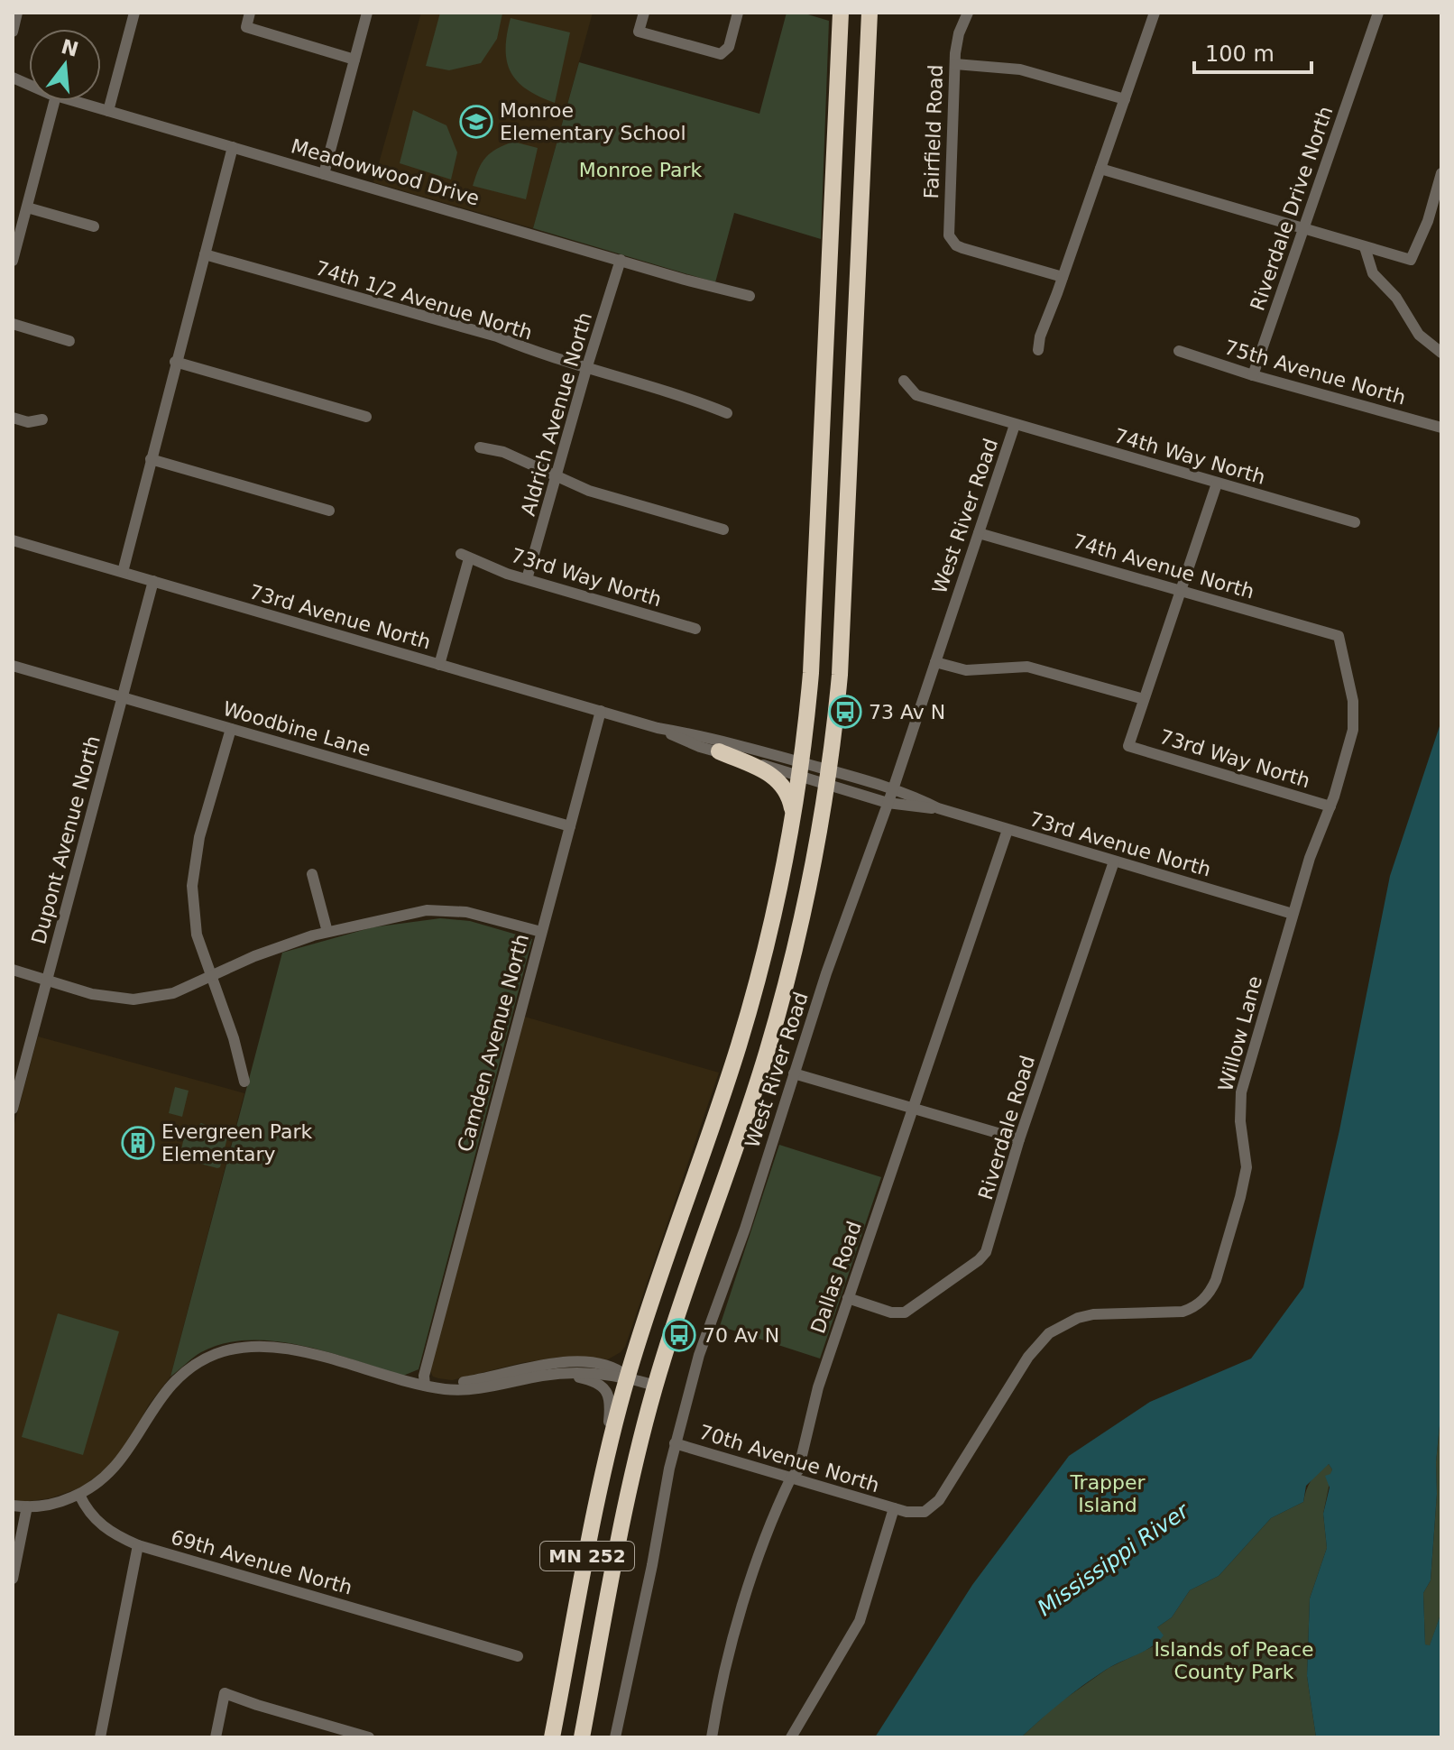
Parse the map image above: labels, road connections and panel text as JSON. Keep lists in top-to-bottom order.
{
  "streets": {
    "highway": ["MN 252"],
    "street": [
      "Fairfield Road",
      "Meadowwood Drive",
      "Riverdale Drive North",
      "74th 1/2 Avenue North",
      "75th Avenue North",
      "Aldrich Avenue North",
      "74th Way North",
      "West River Road",
      "74th Avenue North",
      "73rd Way North",
      "73rd Avenue North",
      "Woodbine Lane",
      "Dupont Avenue North",
      "Willow Lane",
      "Camden Avenue North",
      "Riverdale Road",
      "Dallas Road",
      "70th Avenue North",
      "69th Avenue North"
    ]
  },
  "crossings": [
    ["Meadowwood Drive", "Aldrich Avenue North"],
    ["Riverdale Drive North", "75th Avenue North"],
    ["74th 1/2 Avenue North", "Aldrich Avenue North"],
    ["Aldrich Avenue North", "73rd Way North"],
    ["74th Way North", "West River Road"],
    ["West River Road", "74th Avenue North"],
    ["West River Road", "73rd Avenue North"],
    ["West River Road", "70th Avenue North"],
    ["74th Avenue North", "Willow Lane"],
    ["73rd Way North", "73rd Avenue North"],
    ["73rd Way North", "Willow Lane"],
    ["73rd Avenue North", "Dupont Avenue North"],
    ["73rd Avenue North", "Willow Lane"],
    ["73rd Avenue North", "Camden Avenue North"],
    ["73rd Avenue North", "Riverdale Road"],
    ["73rd Avenue North", "Dallas Road"],
    ["73rd Avenue North", "MN 252"],
    ["Woodbine Lane", "Dupont Avenue North"],
    ["Woodbine Lane", "Camden Avenue North"],
    ["Willow Lane", "70th Avenue North"],
    ["Riverdale Road", "Dallas Road"],
    ["Dallas Road", "70th Avenue North"]
  ],
  "water": ["Mississippi River"],
  "parks": ["Monroe Park", "Trapper Island", "Islands of Peace County Park"],
  "places": {
    "school or university": ["Monroe Elementary School"],
    "bus stop": ["73 Av N", "70 Av N"],
    "building": ["Evergreen Park Elementary"]
  },
  "scale_bar": "100 m",
  "north": "top"
}
